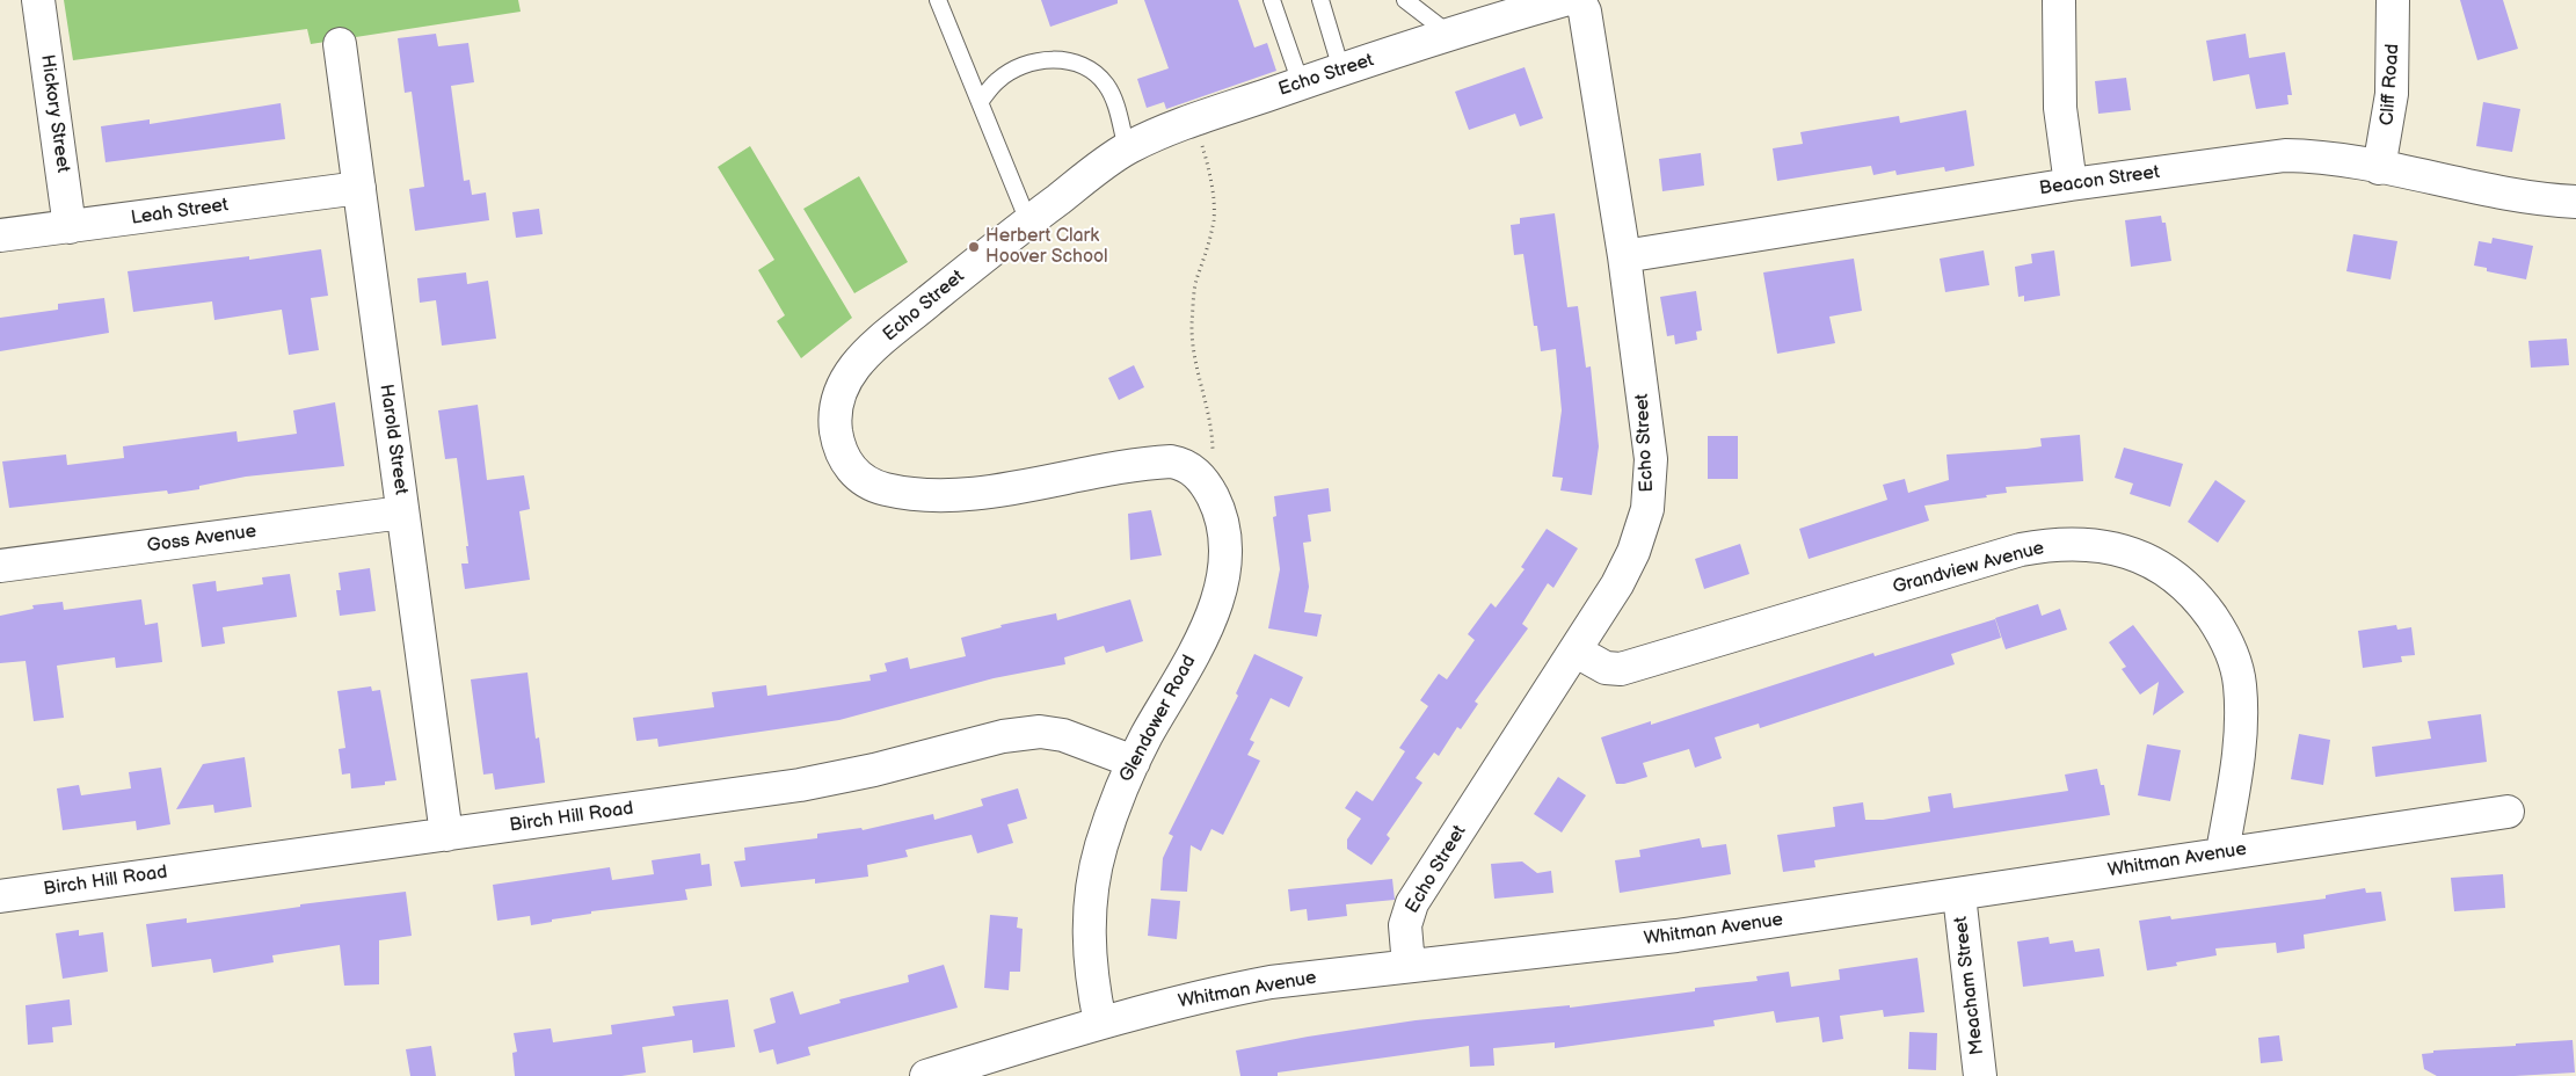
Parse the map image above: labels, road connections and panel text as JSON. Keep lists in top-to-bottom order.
{
  "streets": {
    "street": [
      "Echo Street",
      "Cliff Road",
      "Hickory Street",
      "Beacon Street",
      "Leah Street",
      "Harold Street",
      "Goss Avenue",
      "Grandview Avenue",
      "Glendower Road",
      "Birch Hill Road",
      "Whitman Avenue",
      "Meacham Street"
    ]
  },
  "crossings": [
    ["Echo Street", "Beacon Street"],
    ["Echo Street", "Grandview Avenue"],
    ["Echo Street", "Glendower Road"],
    ["Echo Street", "Whitman Avenue"],
    ["Cliff Road", "Beacon Street"],
    ["Hickory Street", "Leah Street"],
    ["Leah Street", "Harold Street"],
    ["Harold Street", "Goss Avenue"],
    ["Harold Street", "Birch Hill Road"],
    ["Grandview Avenue", "Whitman Avenue"],
    ["Glendower Road", "Birch Hill Road"],
    ["Glendower Road", "Whitman Avenue"],
    ["Whitman Avenue", "Meacham Street"]
  ],
  "places": ["Herbert Clark Hoover School"]
}
